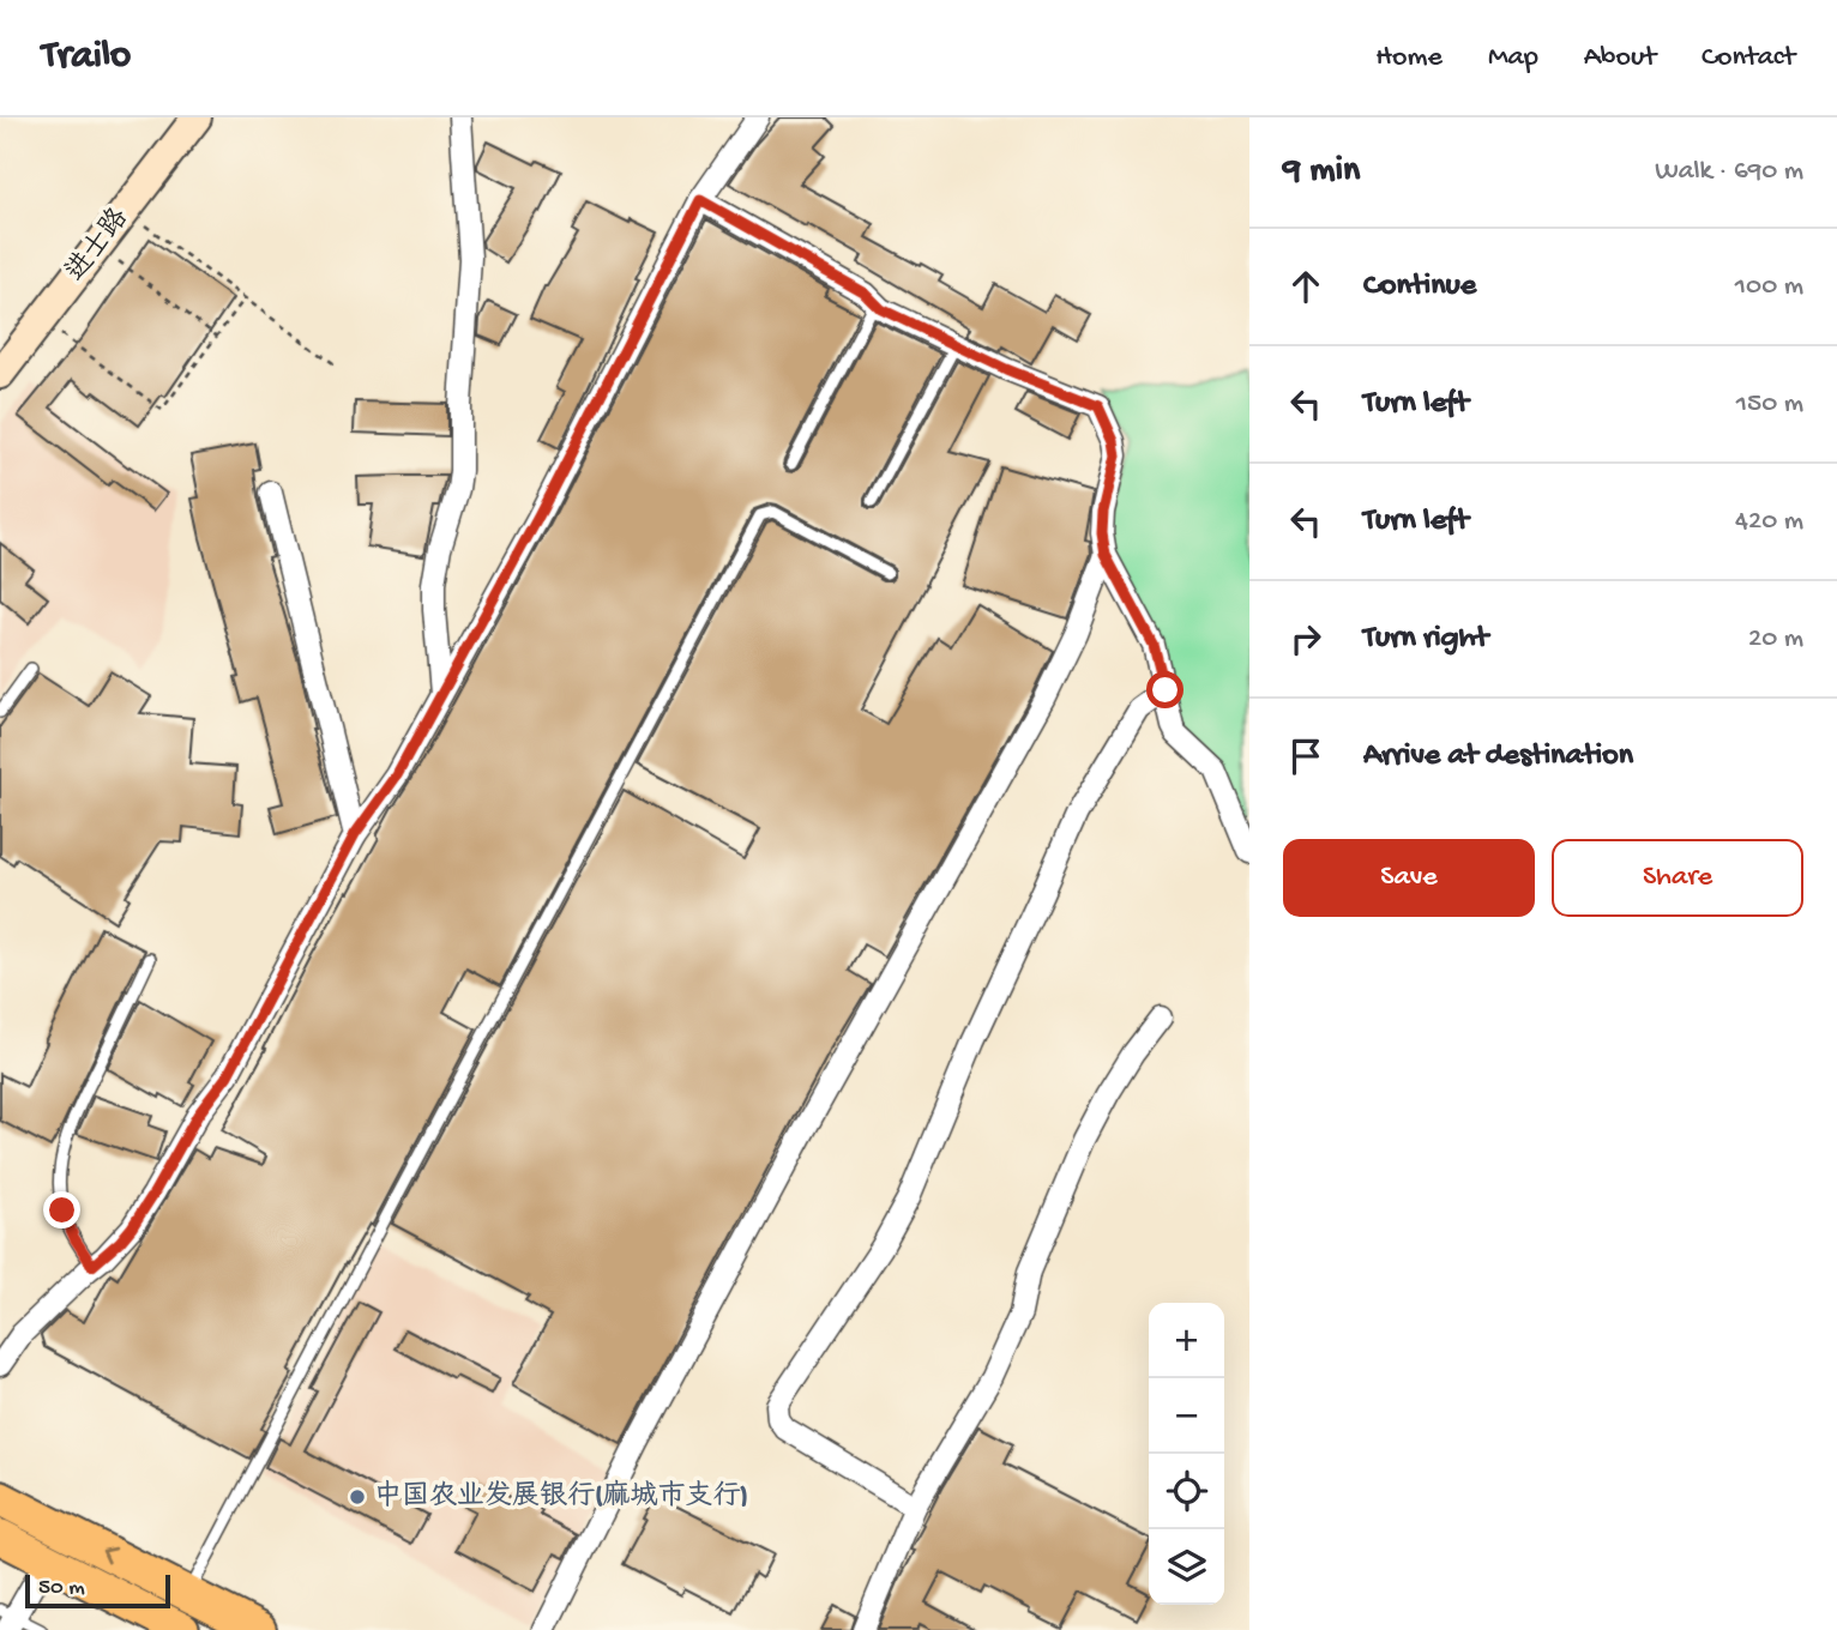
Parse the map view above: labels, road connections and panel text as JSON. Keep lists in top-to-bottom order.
{
  "streets": {
    "main road": ["进士路"]
  },
  "places": ["中国农业发展银行(麻城市支行)"],
  "scale_bar": "50 m",
  "page": {
    "header": "Trailo",
    "nav": [
      "Home",
      "Map",
      "About",
      "Contact"
    ],
    "heading": ["9 min", "Walk · 690 m"],
    "list": [
      ["Continue", "100 m"],
      ["Turn left", "150 m"],
      ["Turn left", "420 m"],
      ["Turn right", "20 m"],
      "Arrive at destination"
    ],
    "buttons": ["Save", "Share"],
    "map_buttons": ["+", "−"],
    "scale": "50 m"
  }
}
